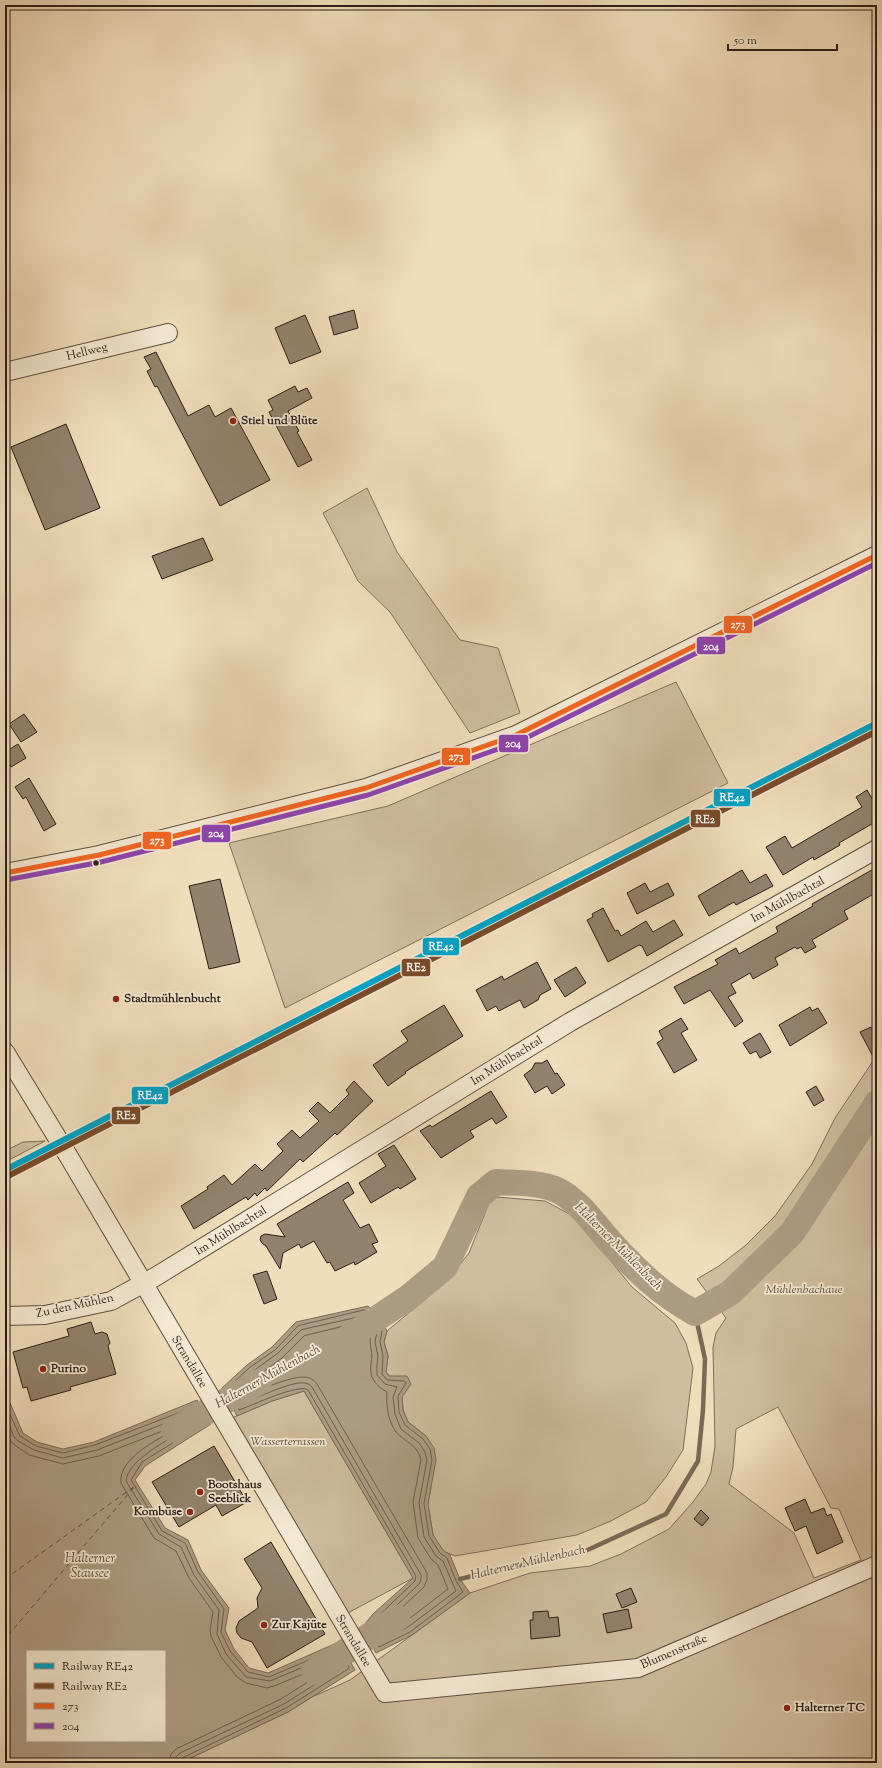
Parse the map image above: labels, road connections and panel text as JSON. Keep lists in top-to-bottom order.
{
  "streets": {
    "street": [
      "Hellweg",
      "Im Mühlbachtal",
      "Zu den Mühlen",
      "Strandallee",
      "Blumenstraße"
    ]
  },
  "crossings": [
    ["Im Mühlbachtal", "Zu den Mühlen"],
    ["Im Mühlbachtal", "Strandallee"],
    ["Zu den Mühlen", "Strandallee"],
    ["Strandallee", "Blumenstraße"]
  ],
  "water": ["Halterner Mühlenbach", "Halterner Stausee"],
  "parks": ["Mühlenbachaue", "Wasserterrassen"],
  "places": [
    "Stiel und Blüte",
    "Stadtmühlenbucht",
    "Purino",
    "Bootshaus Seeblick",
    "Kombüse",
    "Zur Kajüte",
    "Halterner TC"
  ],
  "lines": [
    "transit line 273",
    "transit line 204",
    "rail line RE42",
    "rail line RE2"
  ],
  "legend": [
    "Railway RE42",
    "Railway RE2",
    "273",
    "204"
  ],
  "scale_bar": "50 m"
}
